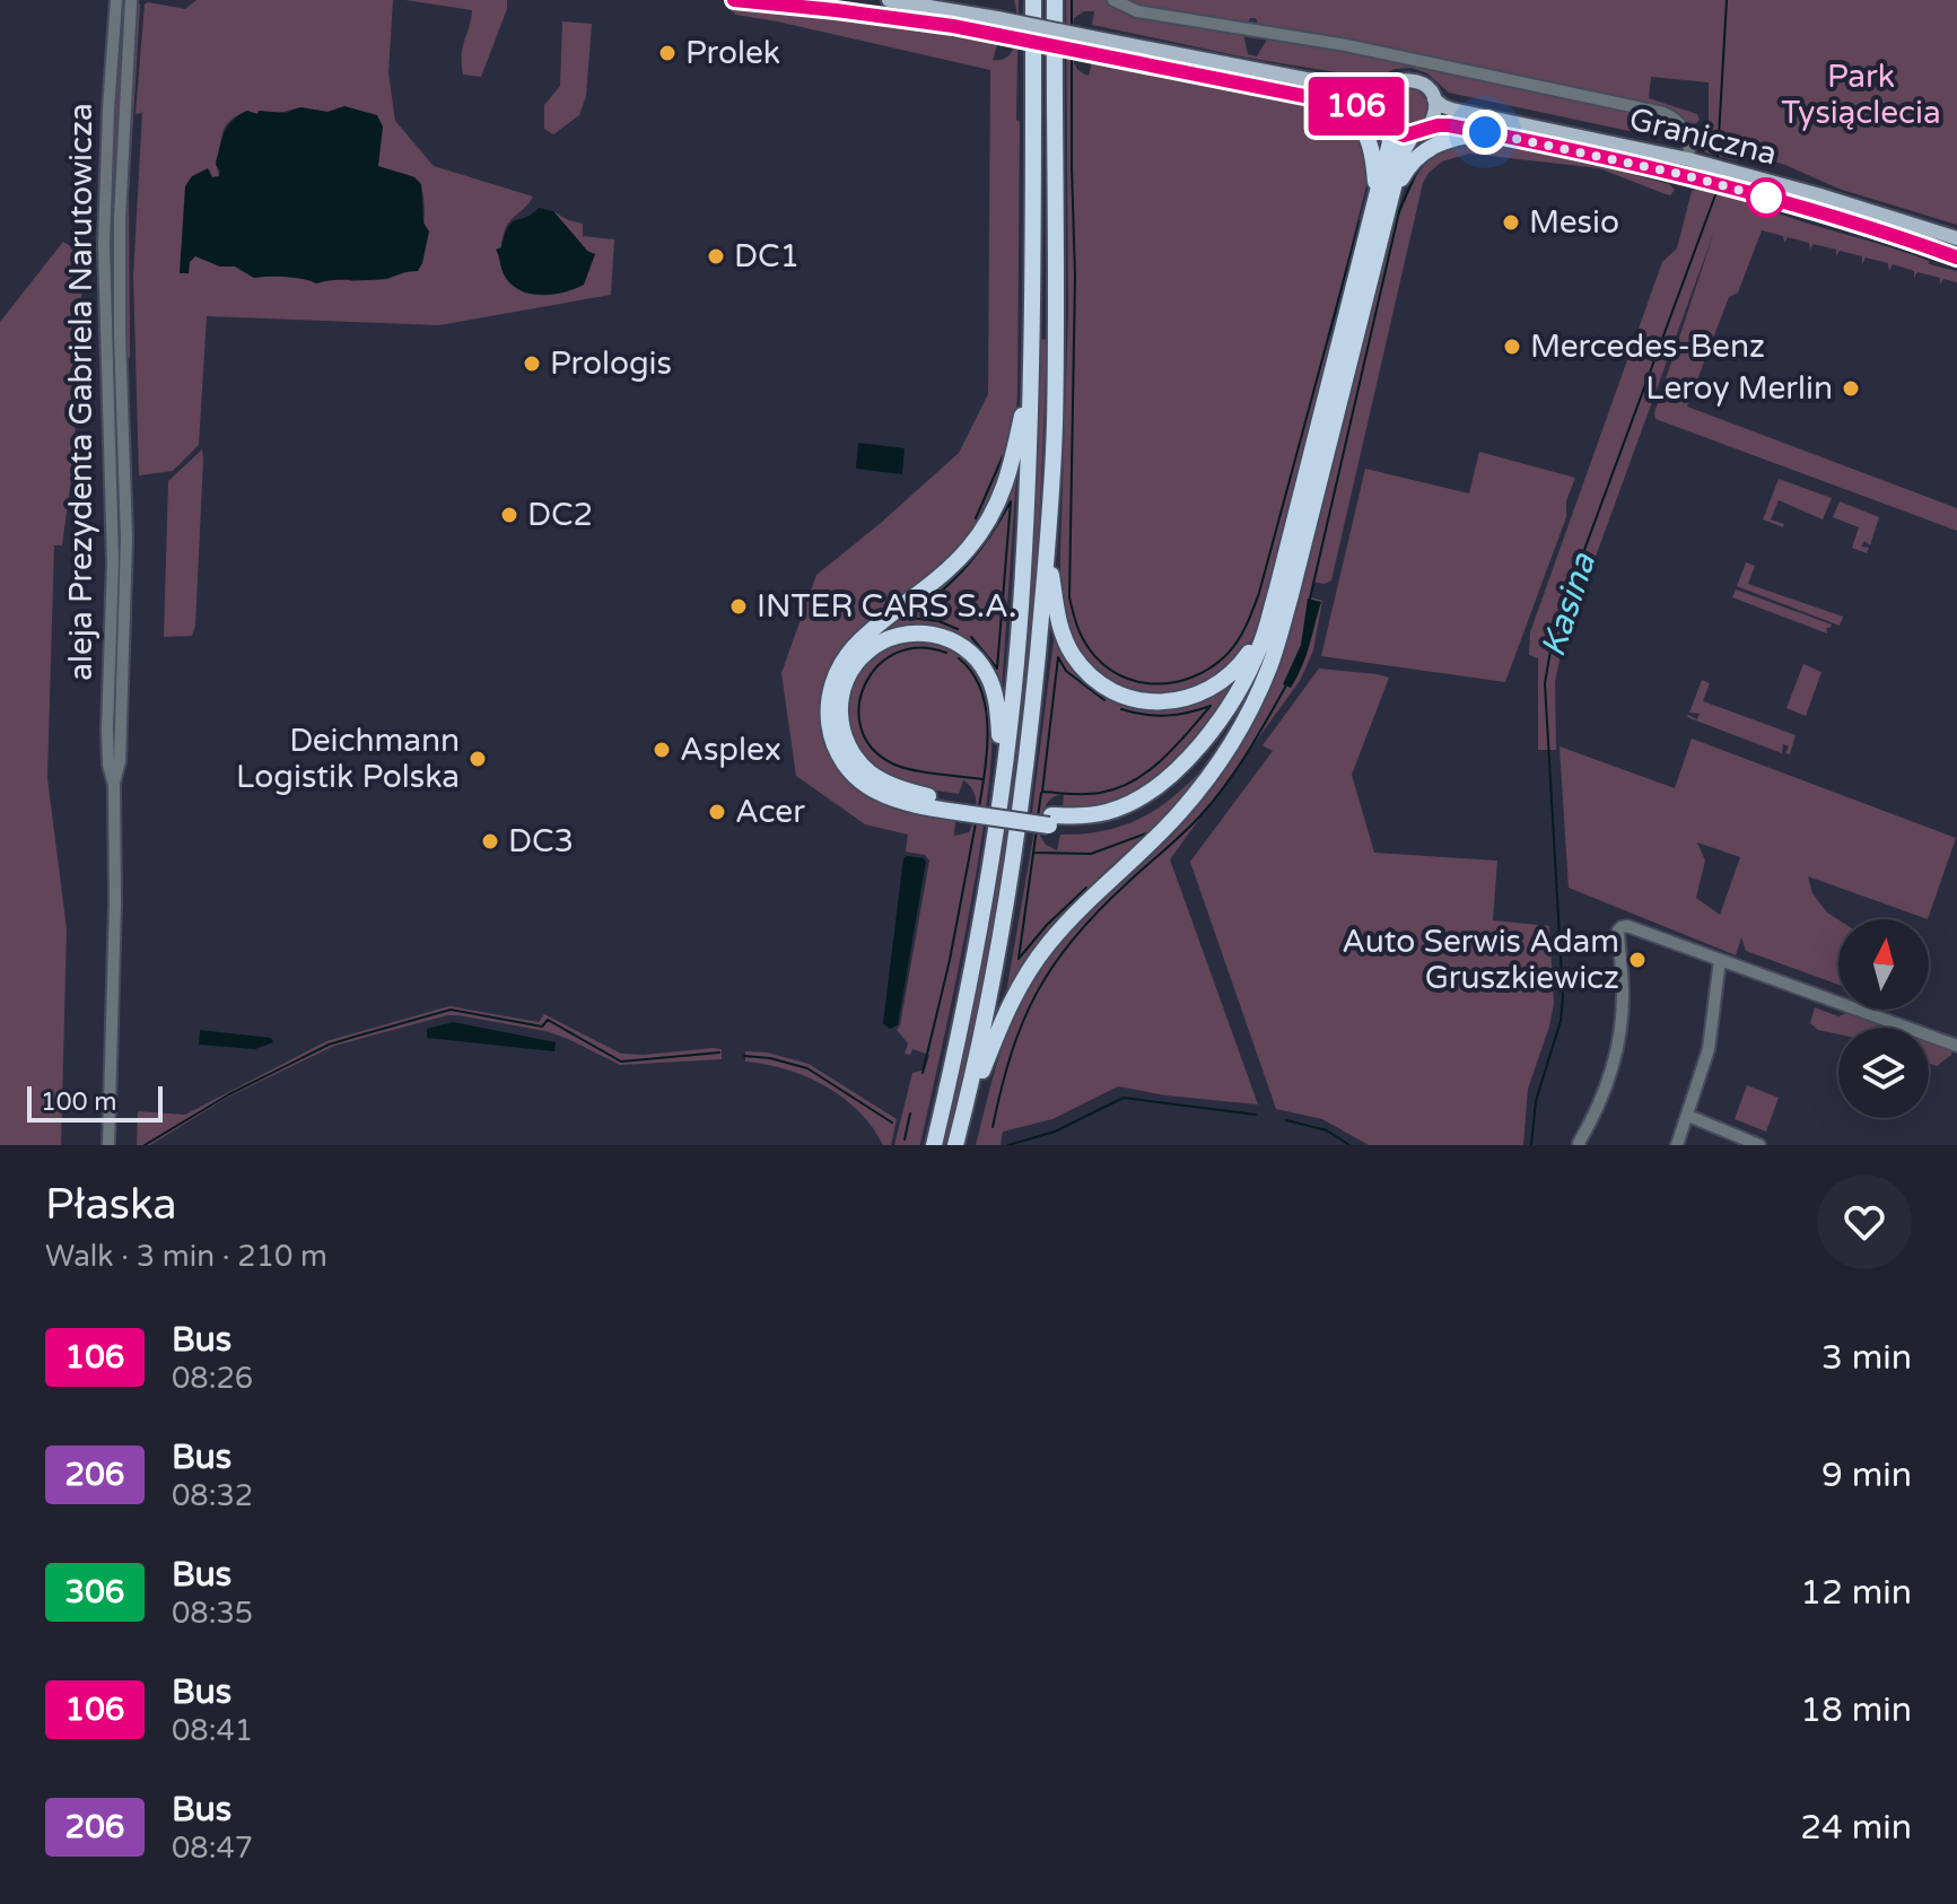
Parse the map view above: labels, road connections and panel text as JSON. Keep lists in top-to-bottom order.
{
  "streets": {
    "main road": ["Graniczna"],
    "street": ["aleja Prezydenta Gabriela Narutowicza"]
  },
  "water": ["Kasina"],
  "parks": ["Park Tysiąclecia"],
  "places": [
    "Prolek",
    "Mesio",
    "DC1",
    "Mercedes-Benz",
    "Prologis",
    "Leroy Merlin",
    "DC2",
    "INTER CARS S.A.",
    "Asplex",
    "Deichmann Logistik Polska",
    "Acer",
    "DC3",
    "Auto Serwis Adam Gruszkiewicz"
  ],
  "lines": ["bus line 106"],
  "scale_bar": "100 m",
  "north": "top",
  "page": {
    "on_map": "106",
    "scale": "100 m",
    "heading": ["Płaska", "Walk · 3 min · 210 m"],
    "list": [
      {
        "mark": "106",
        "name": "Bus",
        "note": "08:26",
        "value": "3 min"
      },
      {
        "mark": "206",
        "name": "Bus",
        "note": "08:32",
        "value": "9 min"
      },
      {
        "mark": "306",
        "name": "Bus",
        "note": "08:35",
        "value": "12 min"
      },
      {
        "mark": "106",
        "name": "Bus",
        "note": "08:41",
        "value": "18 min"
      },
      {
        "mark": "206",
        "name": "Bus",
        "note": "08:47",
        "value": "24 min"
      }
    ]
  }
}
